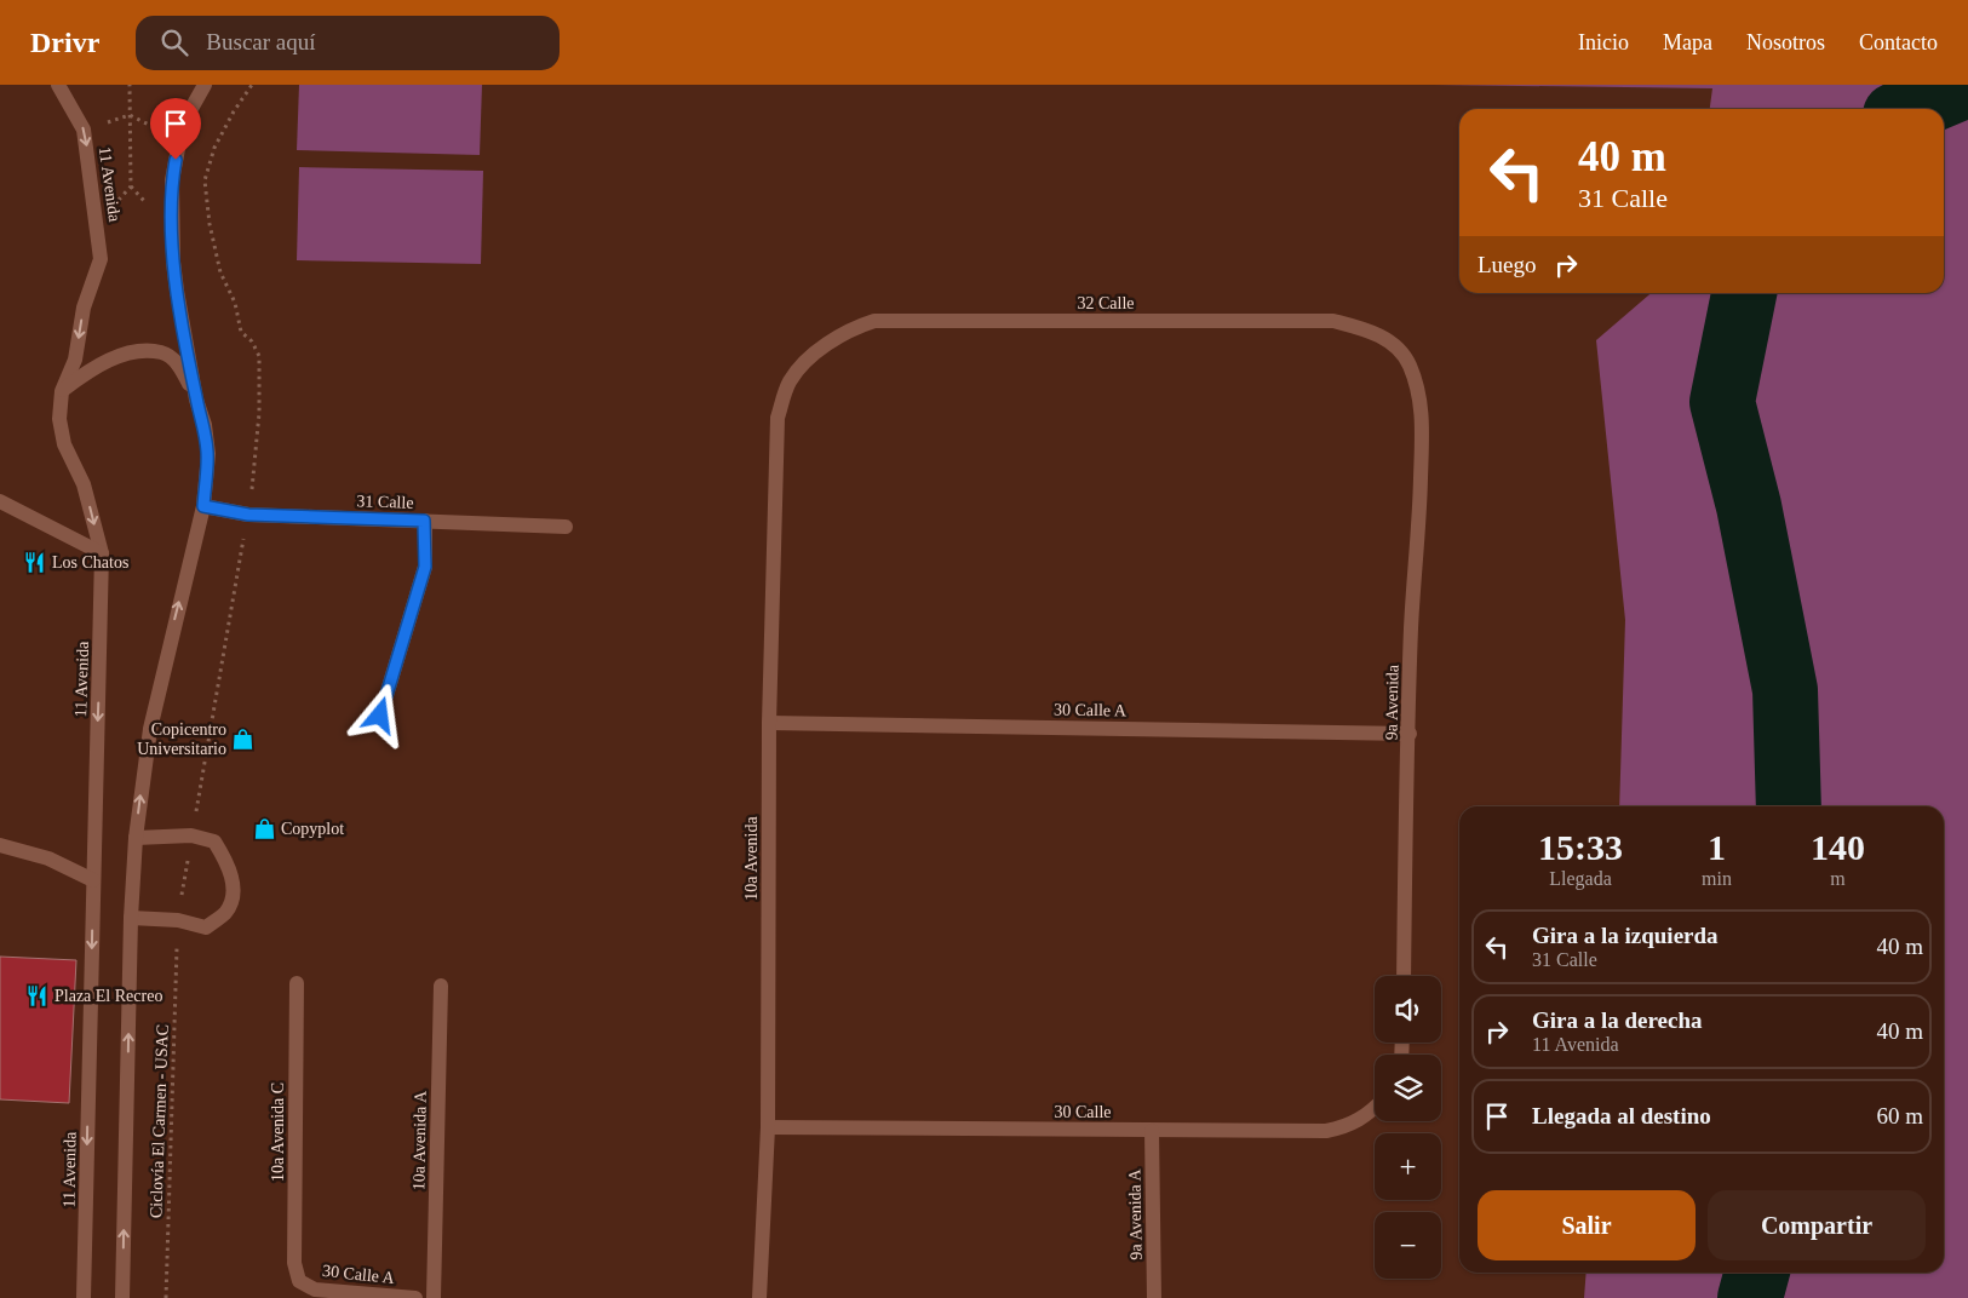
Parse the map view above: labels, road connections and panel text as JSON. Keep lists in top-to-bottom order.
{
  "streets": {
    "street": [
      "11 Avenida",
      "32 Calle",
      "31 Calle",
      "9a Avenida",
      "30 Calle A",
      "10a Avenida",
      "30 Calle",
      "10a Avenida C",
      "10a Avenida A",
      "9a Avenida A"
    ],
    "path": ["Ciclovía El Carmen - USAC"]
  },
  "crossings": [
    ["32 Calle", "9a Avenida"],
    ["32 Calle", "10a Avenida"],
    ["31 Calle", "Ciclovía El Carmen - USAC"],
    ["9a Avenida", "30 Calle A"],
    ["30 Calle A", "10a Avenida"],
    ["30 Calle A", "10a Avenida C"],
    ["10a Avenida", "30 Calle"],
    ["30 Calle", "9a Avenida A"]
  ],
  "places": {
    "restaurant": ["Los Chatos", "Plaza El Recreo"],
    "shop": ["Copicentro Universitario", "Copyplot"]
  },
  "page": {
    "header": "Drivr",
    "search": "Buscar aquí",
    "nav": [
      "Inicio",
      "Mapa",
      "Nosotros",
      "Contacto"
    ],
    "turn": ["40 m", "31 Calle"],
    "then": "Luego",
    "eta": [
      "15:33",
      "Llegada",
      "1",
      "min",
      "140",
      "m"
    ],
    "list": [
      {
        "name": "Gira a la izquierda",
        "note": "31 Calle",
        "value": "40 m"
      },
      {
        "name": "Gira a la derecha",
        "note": "11 Avenida",
        "value": "40 m"
      },
      {
        "name": "Llegada al destino",
        "value": "60 m"
      }
    ],
    "map_buttons": ["+", "−"],
    "buttons": ["Salir", "Compartir"]
  }
}
